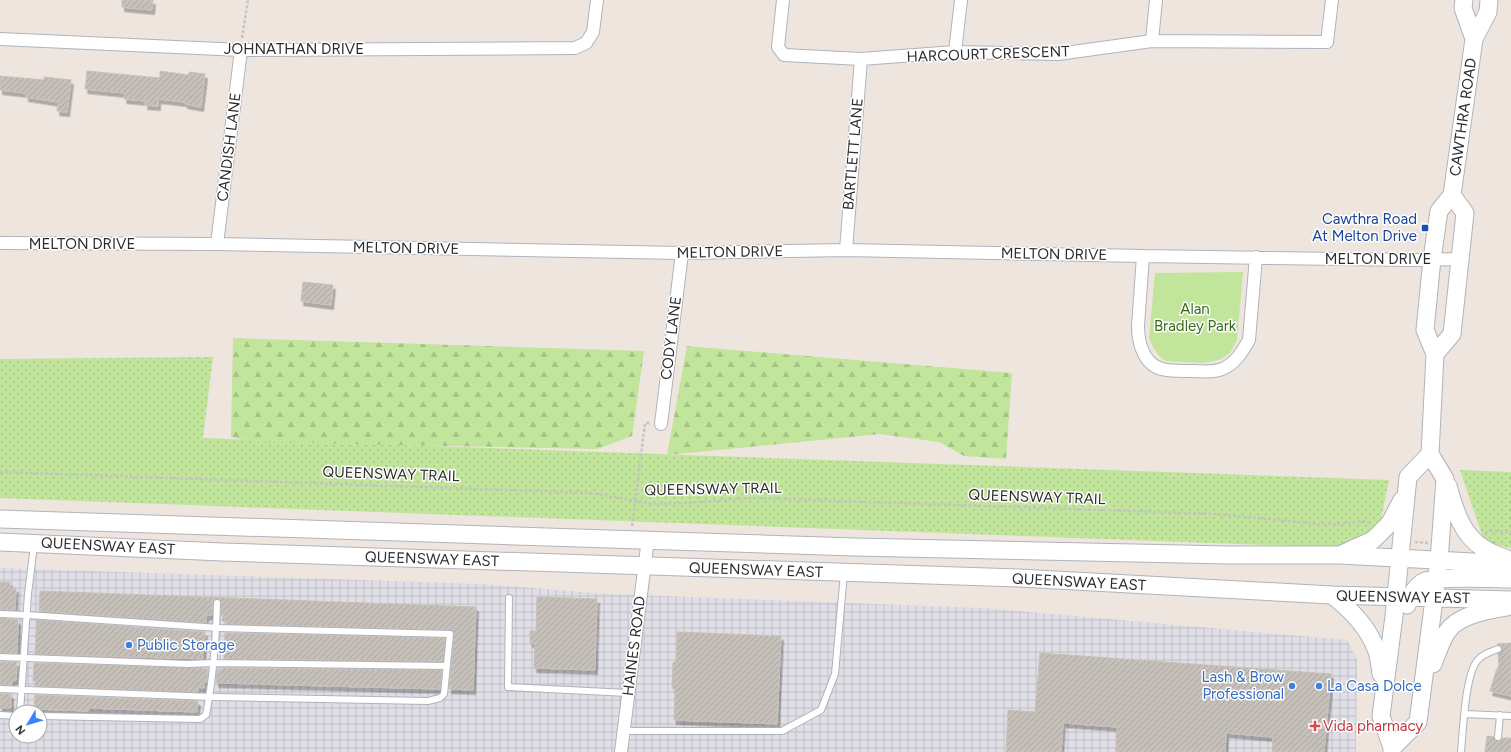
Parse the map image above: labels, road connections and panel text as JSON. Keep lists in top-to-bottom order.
{
  "streets": {
    "main road": ["CAWTHRA ROAD", "QUEENSWAY EAST"],
    "street": [
      "JOHNATHAN DRIVE",
      "HARCOURT CRESCENT",
      "CANDISH LANE",
      "BARTLETT LANE",
      "MELTON DRIVE",
      "CODY LANE",
      "HAINES ROAD"
    ],
    "path": ["QUEENSWAY TRAIL"]
  },
  "crossings": [
    ["JOHNATHAN DRIVE", "CANDISH LANE"],
    ["HARCOURT CRESCENT", "BARTLETT LANE"],
    ["CAWTHRA ROAD", "MELTON DRIVE"],
    ["CANDISH LANE", "MELTON DRIVE"],
    ["BARTLETT LANE", "MELTON DRIVE"],
    ["MELTON DRIVE", "CODY LANE"],
    ["QUEENSWAY EAST", "HAINES ROAD"]
  ],
  "parks": ["Alan Bradley Park"],
  "places": {
    "transit": ["Cawthra Road At Melton Drive"],
    "other": ["Public Storage", "Lash & Brow Professional", "La Casa Dolce"],
    "health": ["Vida pharmacy"]
  },
  "north": "bottom left"
}
